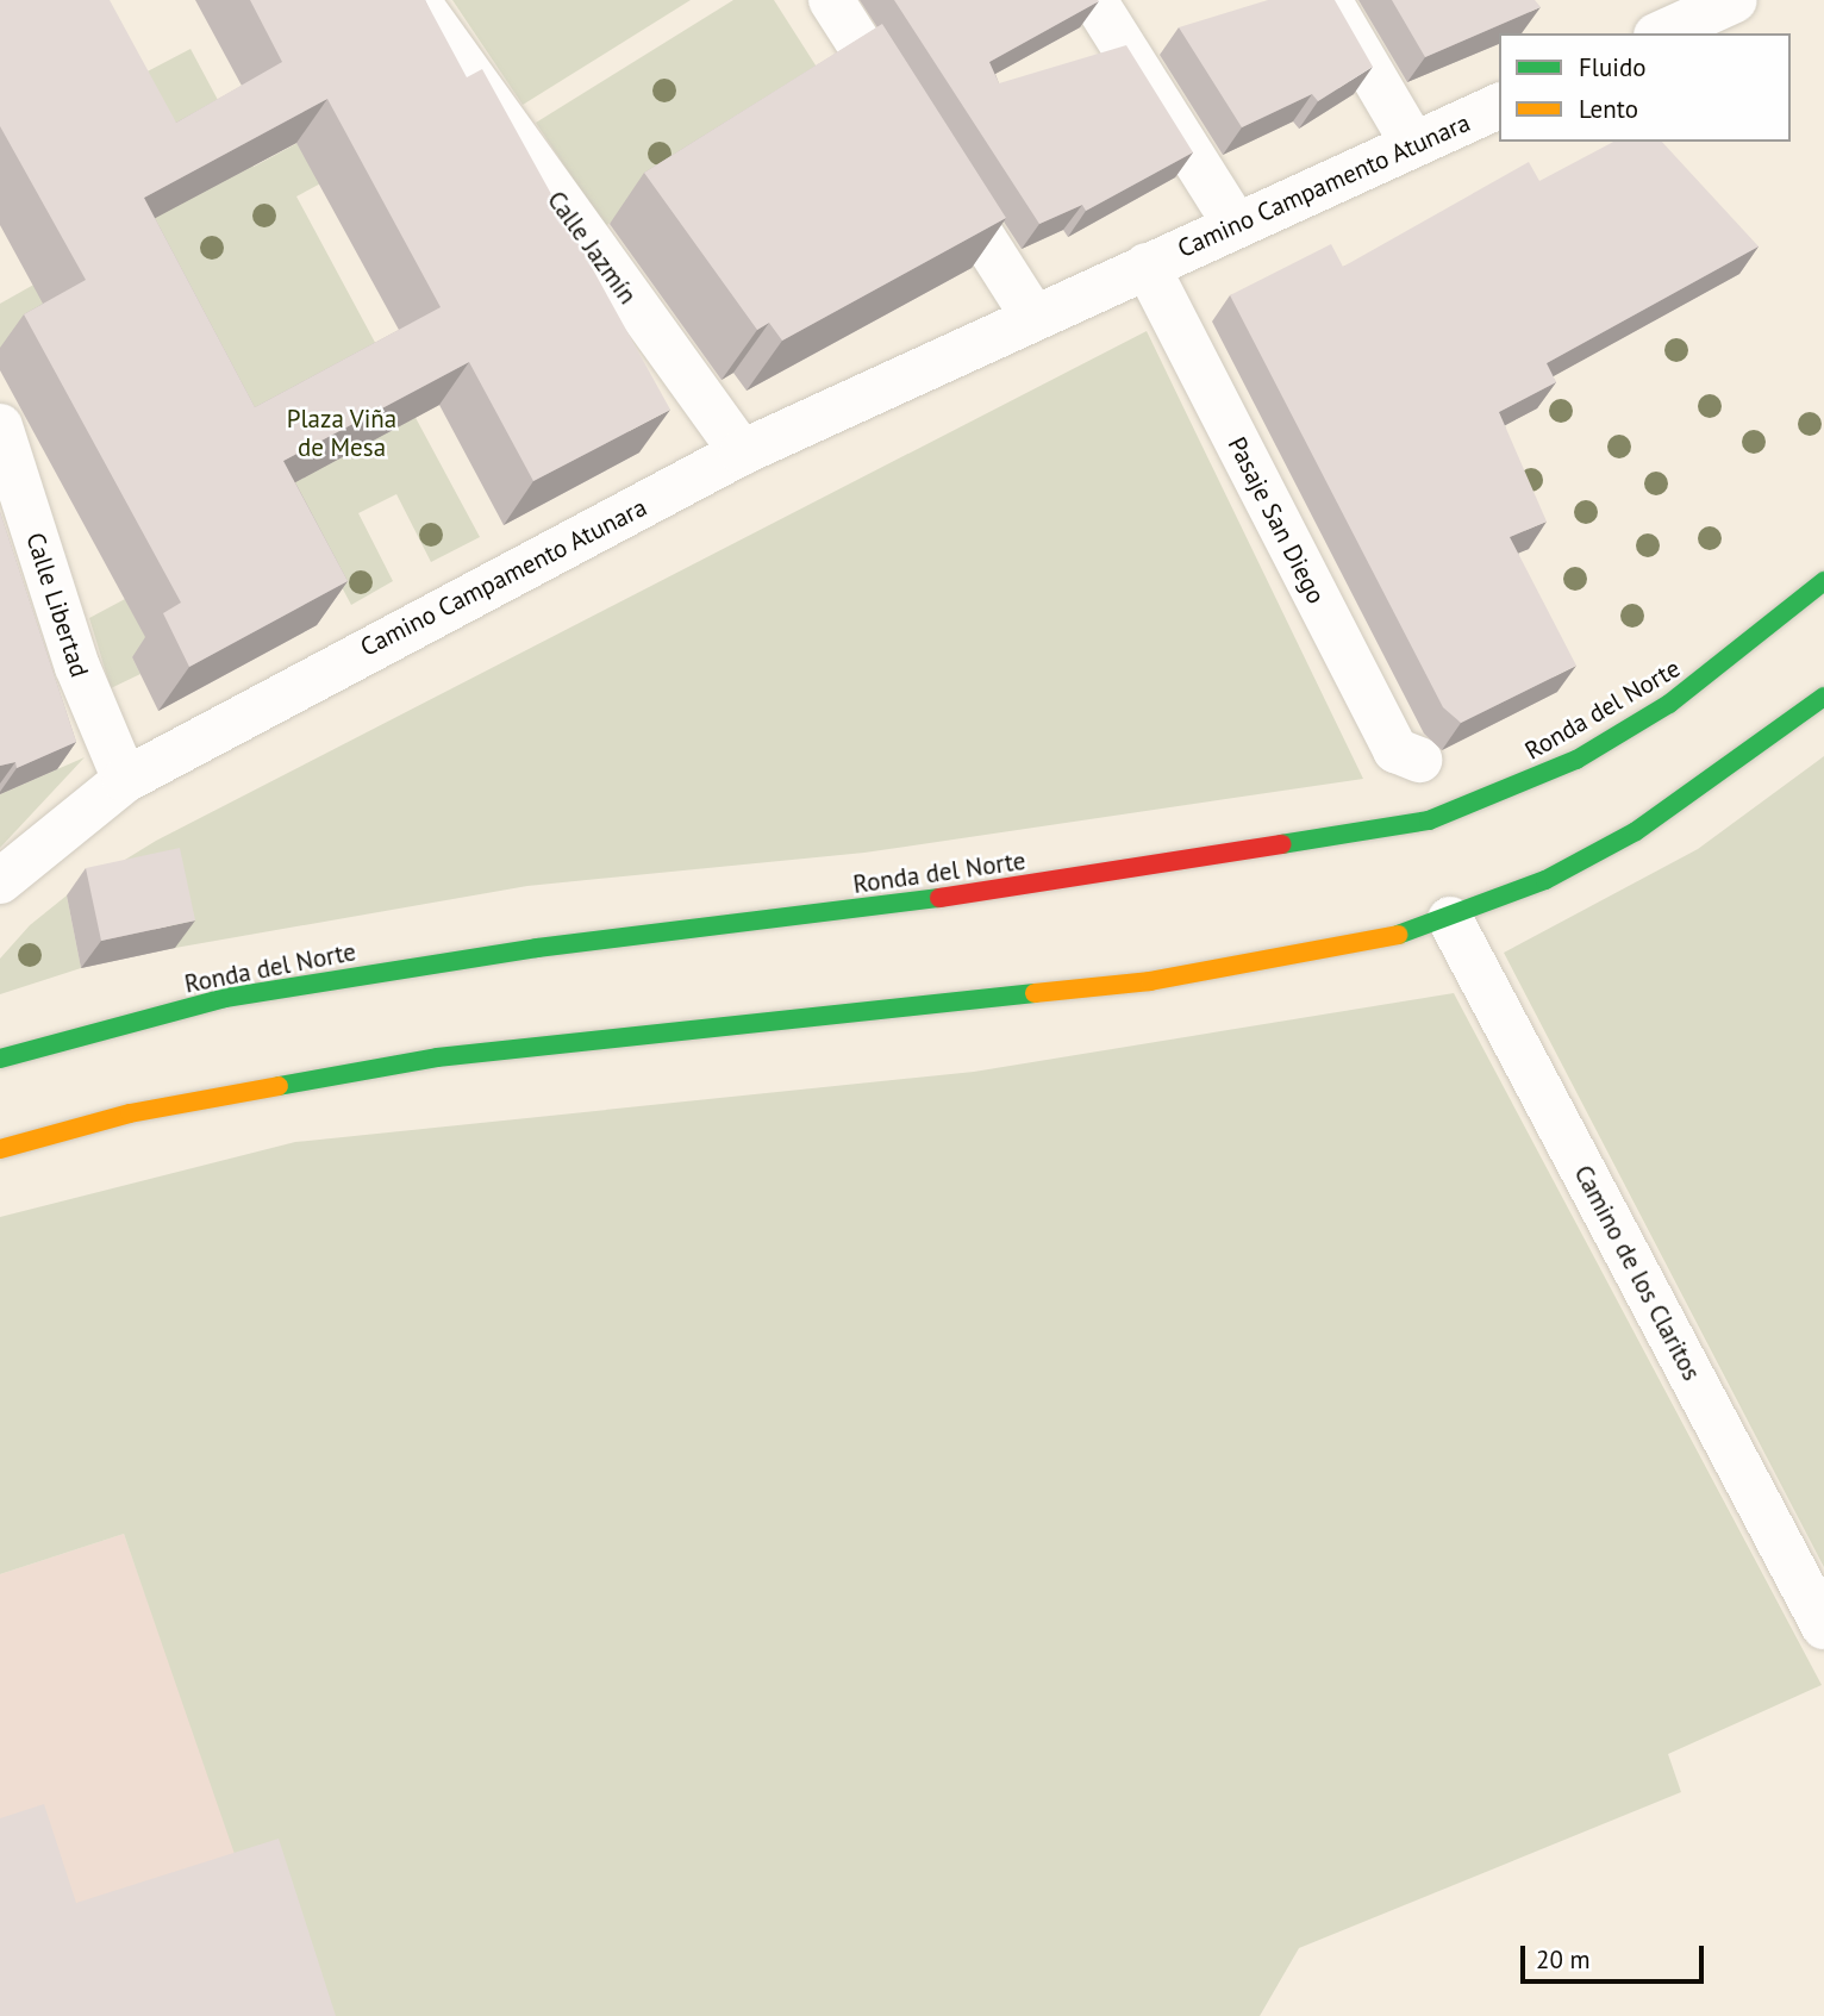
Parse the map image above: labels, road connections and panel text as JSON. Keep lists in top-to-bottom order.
{
  "streets": {
    "main road": ["Ronda del Norte"],
    "street": [
      "Camino Campamento Atunara",
      "Calle Jazmín",
      "Pasaje San Diego",
      "Calle Libertad",
      "Camino de los Claritos"
    ]
  },
  "crossings": [
    ["Camino Campamento Atunara", "Calle Jazmín"],
    ["Camino Campamento Atunara", "Pasaje San Diego"],
    ["Camino Campamento Atunara", "Calle Libertad"],
    ["Pasaje San Diego", "Ronda del Norte"]
  ],
  "parks": ["Plaza Viña de Mesa"],
  "legend": ["Fluido", "Lento"],
  "scale_bar": "20 m"
}
